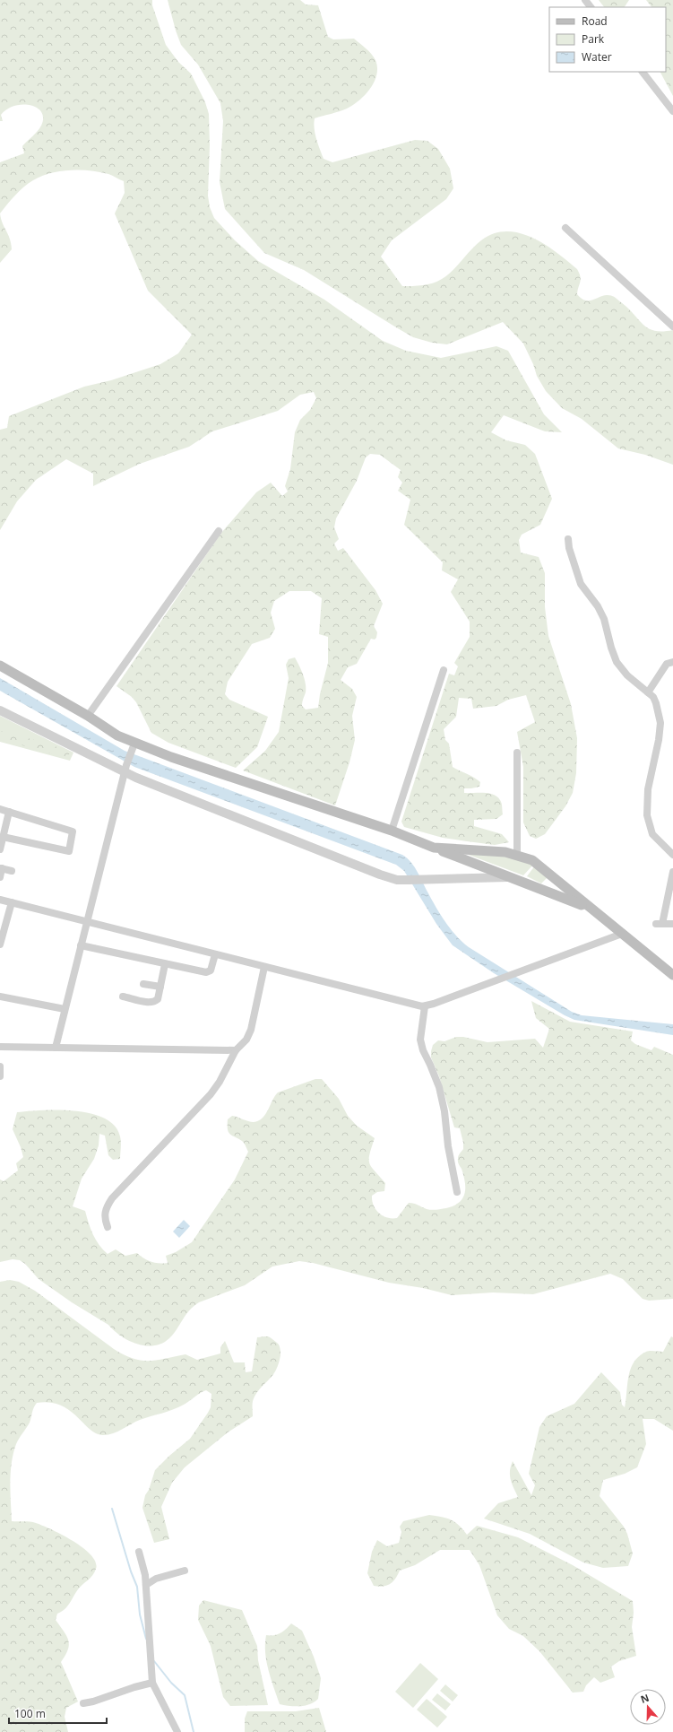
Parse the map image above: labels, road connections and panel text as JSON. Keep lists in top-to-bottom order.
{
  "legend": ["Road", "Park", "Water"],
  "scale_bar": "100 m",
  "north": "top"
}
